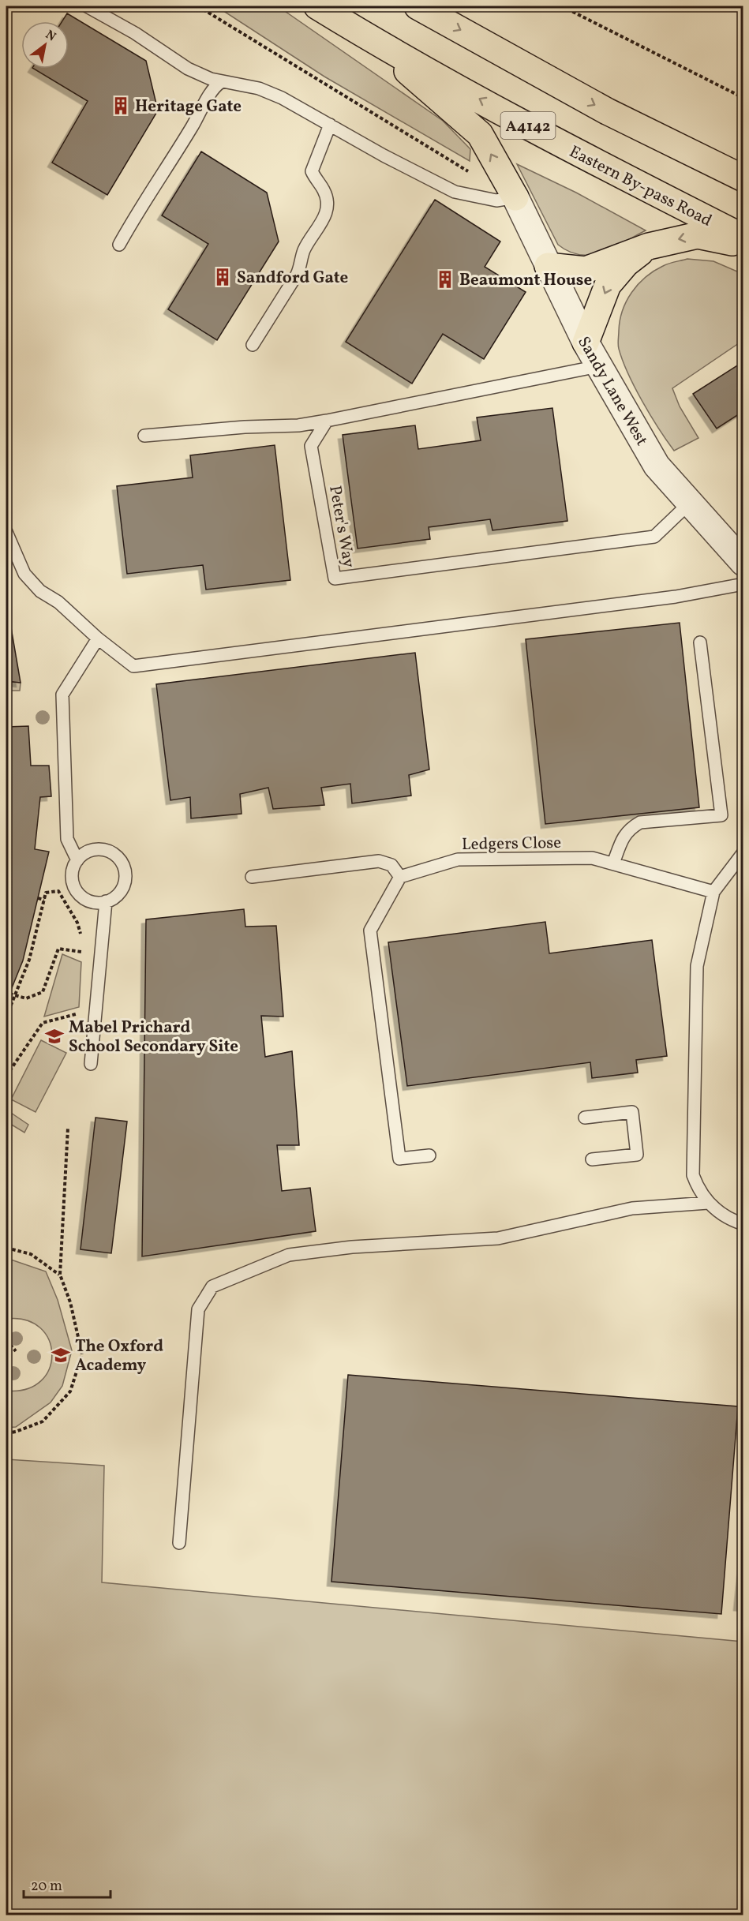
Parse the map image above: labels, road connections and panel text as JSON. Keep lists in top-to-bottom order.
{
  "streets": {
    "highway": ["A4142", "Eastern By-pass Road"],
    "street": ["Sandy Lane West"],
    "lane": ["Peter's Way", "Ledgers Close"]
  },
  "crossings": [
    ["Sandy Lane West", "Peter's Way"]
  ],
  "places": {
    "building": ["Heritage Gate", "Sandford Gate", "Beaumont House"],
    "school or university": ["Mabel Prichard School Secondary Site", "The Oxford Academy"]
  },
  "scale_bar": "20 m",
  "north": "top right"
}
